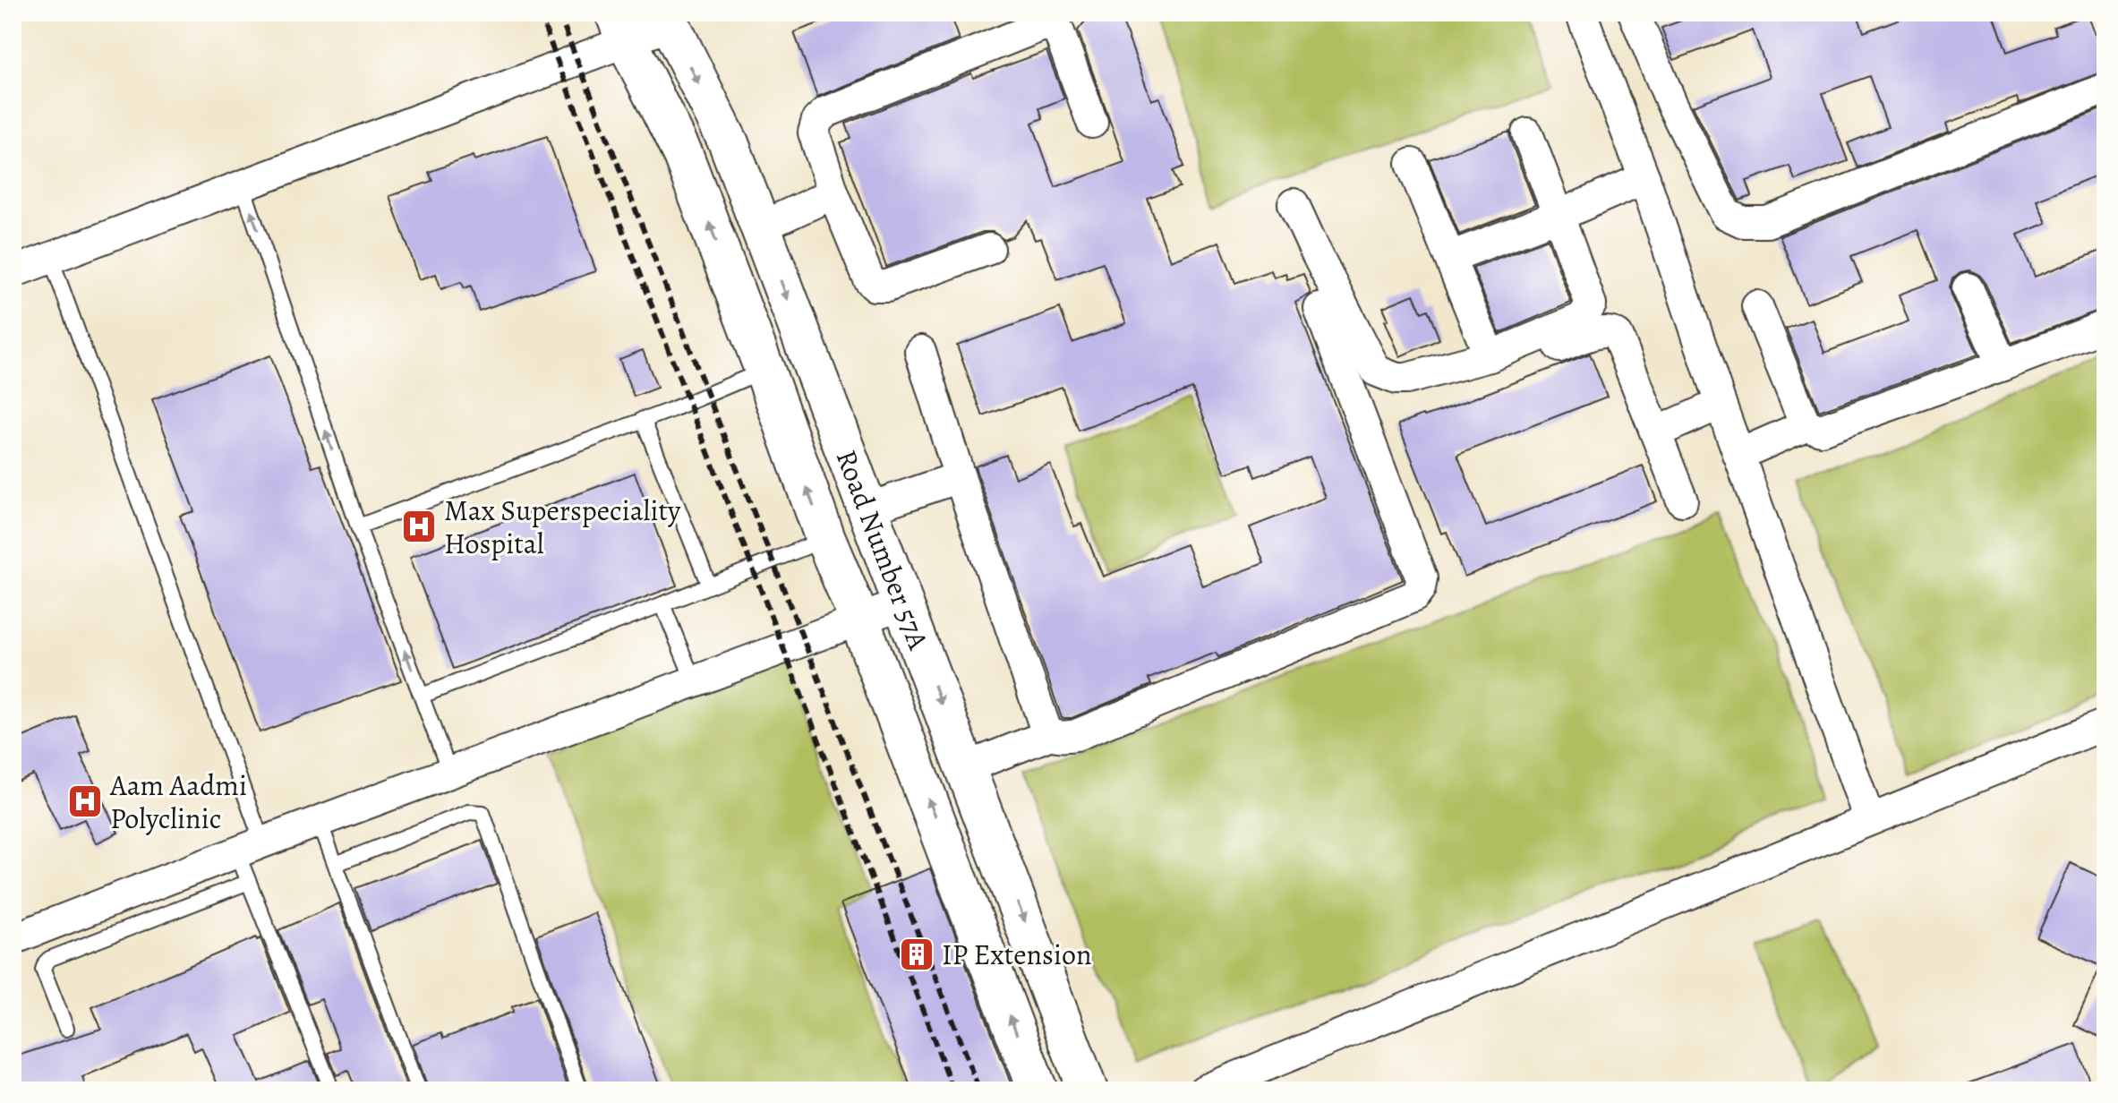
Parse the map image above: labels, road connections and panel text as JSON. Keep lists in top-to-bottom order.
{
  "streets": {
    "street": ["Road Number 57A"]
  },
  "places": {
    "hospital": ["Max Superspeciality Hospital", "Aam Aadmi Polyclinic"],
    "building": ["IP Extension"]
  }
}
